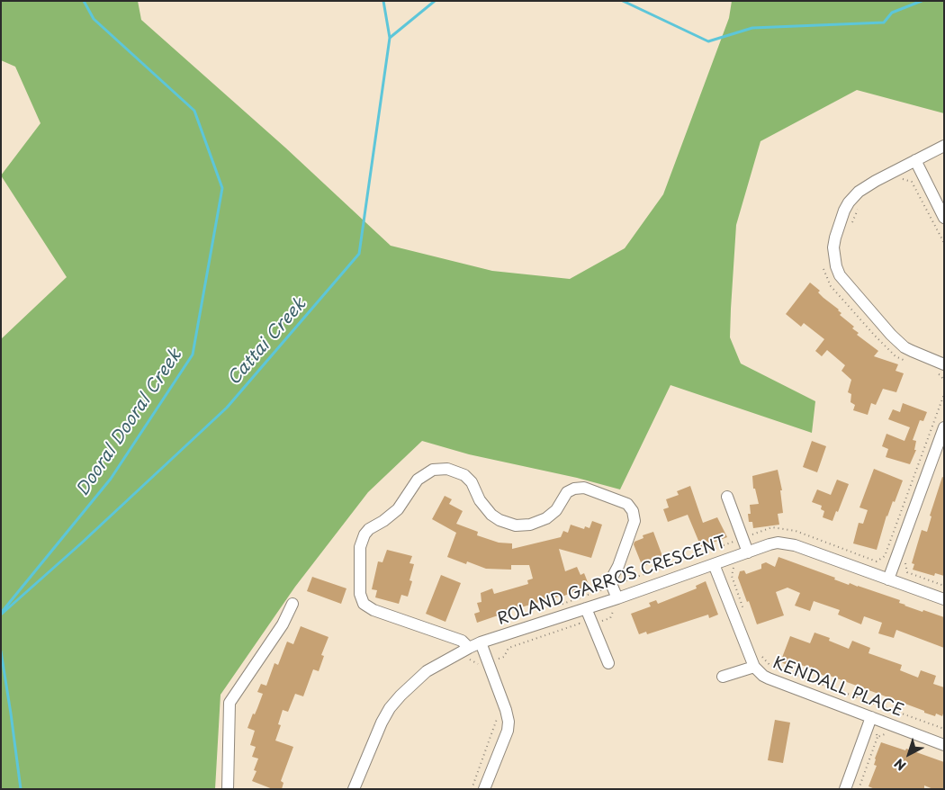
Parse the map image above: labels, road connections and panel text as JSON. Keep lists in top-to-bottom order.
{
  "streets": {
    "street": ["ROLAND GARROS CRESCENT", "KENDALL PLACE"]
  },
  "water": ["Cattai Creek", "Dooral Dooral Creek"],
  "north": "bottom left"
}
